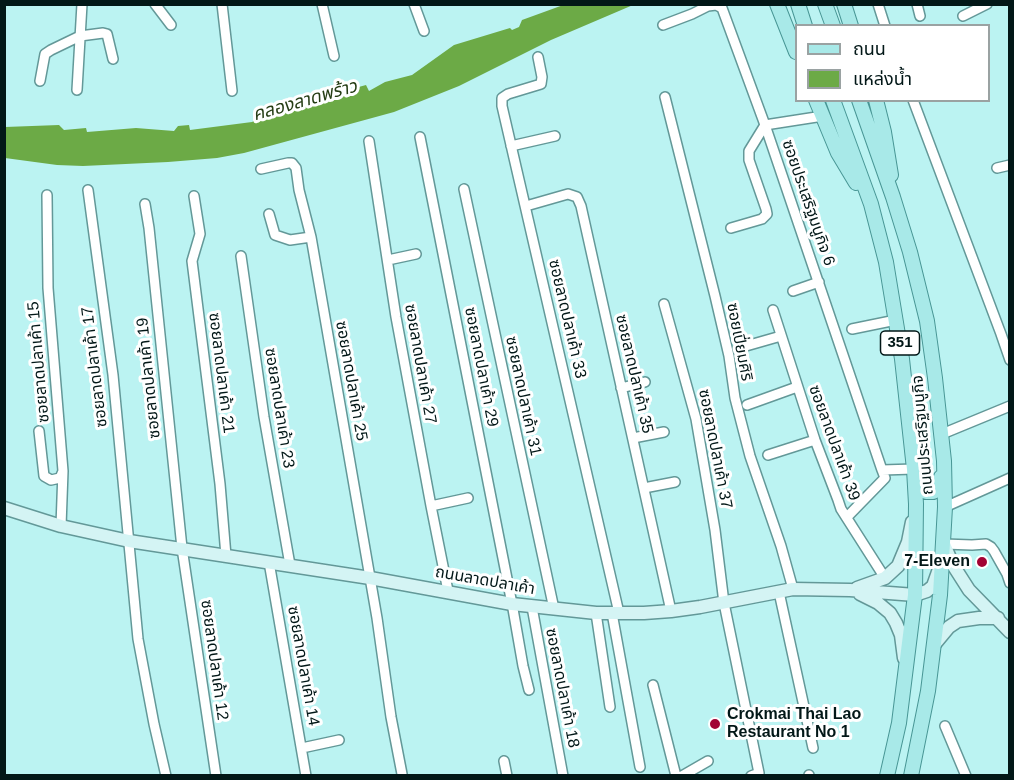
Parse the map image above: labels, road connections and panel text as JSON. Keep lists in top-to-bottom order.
{
  "streets": {
    "main road": ["351", "ถนนประเสริฐมนูกิจ", "ถนนลาดปลาเค้า"],
    "street": [
      "ซอยประเสริฐมนูกิจ 6",
      "ซอยลาดปลาเค้า 33",
      "ซอยเปี่ยมศิริ",
      "ซอยลาดปลาเค้า 15",
      "ซอยลาดปลาเค้า 27",
      "ซอยลาดปลาเค้า 17",
      "ซอยลาดปลาเค้า 29",
      "ซอยลาดปลาเค้า 21",
      "ซอยลาดปลาเค้า 35",
      "ซอยลาดปลาเค้า 19",
      "ซอยลาดปลาเค้า 25",
      "ซอยลาดปลาเค้า 31",
      "ซอยลาดปลาเค้า 23",
      "ซอยลาดปลาเค้า 39",
      "ซอยลาดปลาเค้า 37",
      "ซอยลาดปลาเค้า 12",
      "ซอยลาดปลาเค้า 14",
      "ซอยลาดปลาเค้า 18"
    ]
  },
  "crossings": [
    ["ซอยลาดปลาเค้า 33", "ซอยลาดปลาเค้า 35"],
    ["ซอยลาดปลาเค้า 33", "ถนนลาดปลาเค้า"],
    ["ซอยเปี่ยมศิริ", "ถนนลาดปลาเค้า"],
    ["ซอยลาดปลาเค้า 15", "ถนนลาดปลาเค้า"],
    ["ซอยลาดปลาเค้า 27", "ถนนลาดปลาเค้า"],
    ["ซอยลาดปลาเค้า 17", "ถนนลาดปลาเค้า"],
    ["ซอยลาดปลาเค้า 29", "ถนนลาดปลาเค้า"],
    ["ซอยลาดปลาเค้า 21", "ถนนลาดปลาเค้า"],
    ["ซอยลาดปลาเค้า 35", "ถนนลาดปลาเค้า"],
    ["ซอยลาดปลาเค้า 19", "ถนนลาดปลาเค้า"],
    ["ซอยลาดปลาเค้า 19", "ซอยลาดปลาเค้า 12"],
    ["ซอยลาดปลาเค้า 25", "ถนนลาดปลาเค้า"],
    ["ซอยลาดปลาเค้า 31", "ถนนลาดปลาเค้า"],
    ["ซอยลาดปลาเค้า 23", "ถนนลาดปลาเค้า"],
    ["ถนนประเสริฐมนูกิจ", "ถนนลาดปลาเค้า"],
    ["ซอยลาดปลาเค้า 37", "ถนนลาดปลาเค้า"],
    ["ถนนลาดปลาเค้า", "ซอยลาดปลาเค้า 12"],
    ["ถนนลาดปลาเค้า", "ซอยลาดปลาเค้า 14"],
    ["ถนนลาดปลาเค้า", "ซอยลาดปลาเค้า 18"]
  ],
  "water": ["คลองลาดพร้าว"],
  "places": ["7-Eleven", "Crokmai Thai Lao Restaurant No 1"],
  "legend": ["ถนน", "แหล่งน้ำ"]
}
